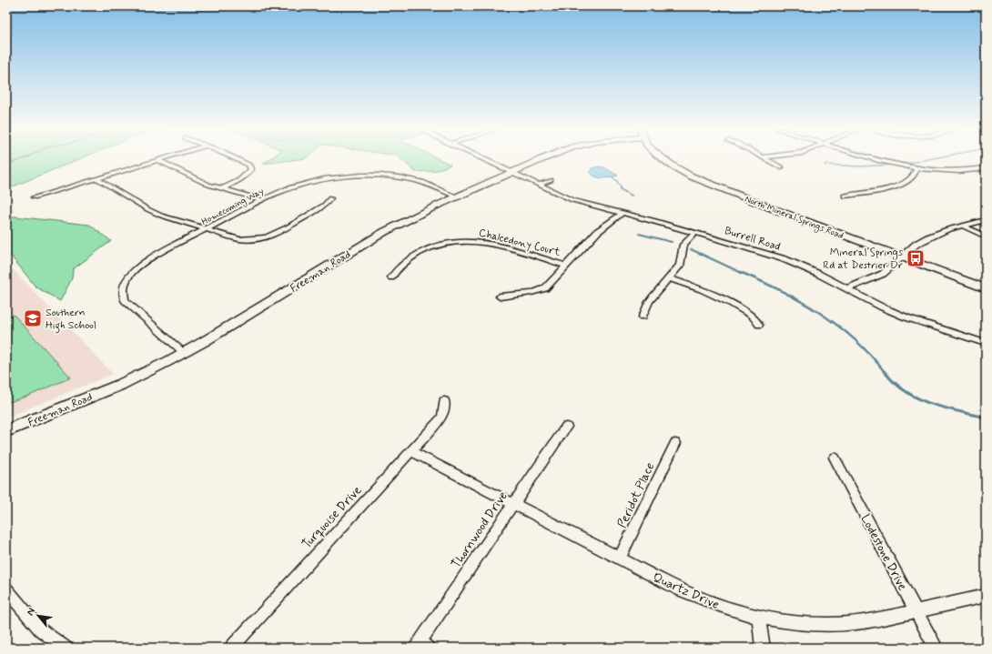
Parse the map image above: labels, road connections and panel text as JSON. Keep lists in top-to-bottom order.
{
  "streets": {
    "street": [
      "Homecoming Way",
      "North Mineral Springs Road",
      "Burrell Road",
      "Chalcedony Court",
      "Freeman Road",
      "Peridot Place",
      "Turquoise Drive",
      "Thornwood Drive",
      "Lodestone Drive",
      "Quartz Drive"
    ]
  },
  "crossings": [
    ["Homecoming Way", "Freeman Road"],
    ["Burrell Road", "Freeman Road"],
    ["Peridot Place", "Quartz Drive"],
    ["Turquoise Drive", "Quartz Drive"],
    ["Thornwood Drive", "Quartz Drive"],
    ["Lodestone Drive", "Quartz Drive"]
  ],
  "places": {
    "bus stop": ["Mineral Springs Rd at Destrier Dr"],
    "school or university": ["Southern High School"]
  },
  "north": "top left"
}
